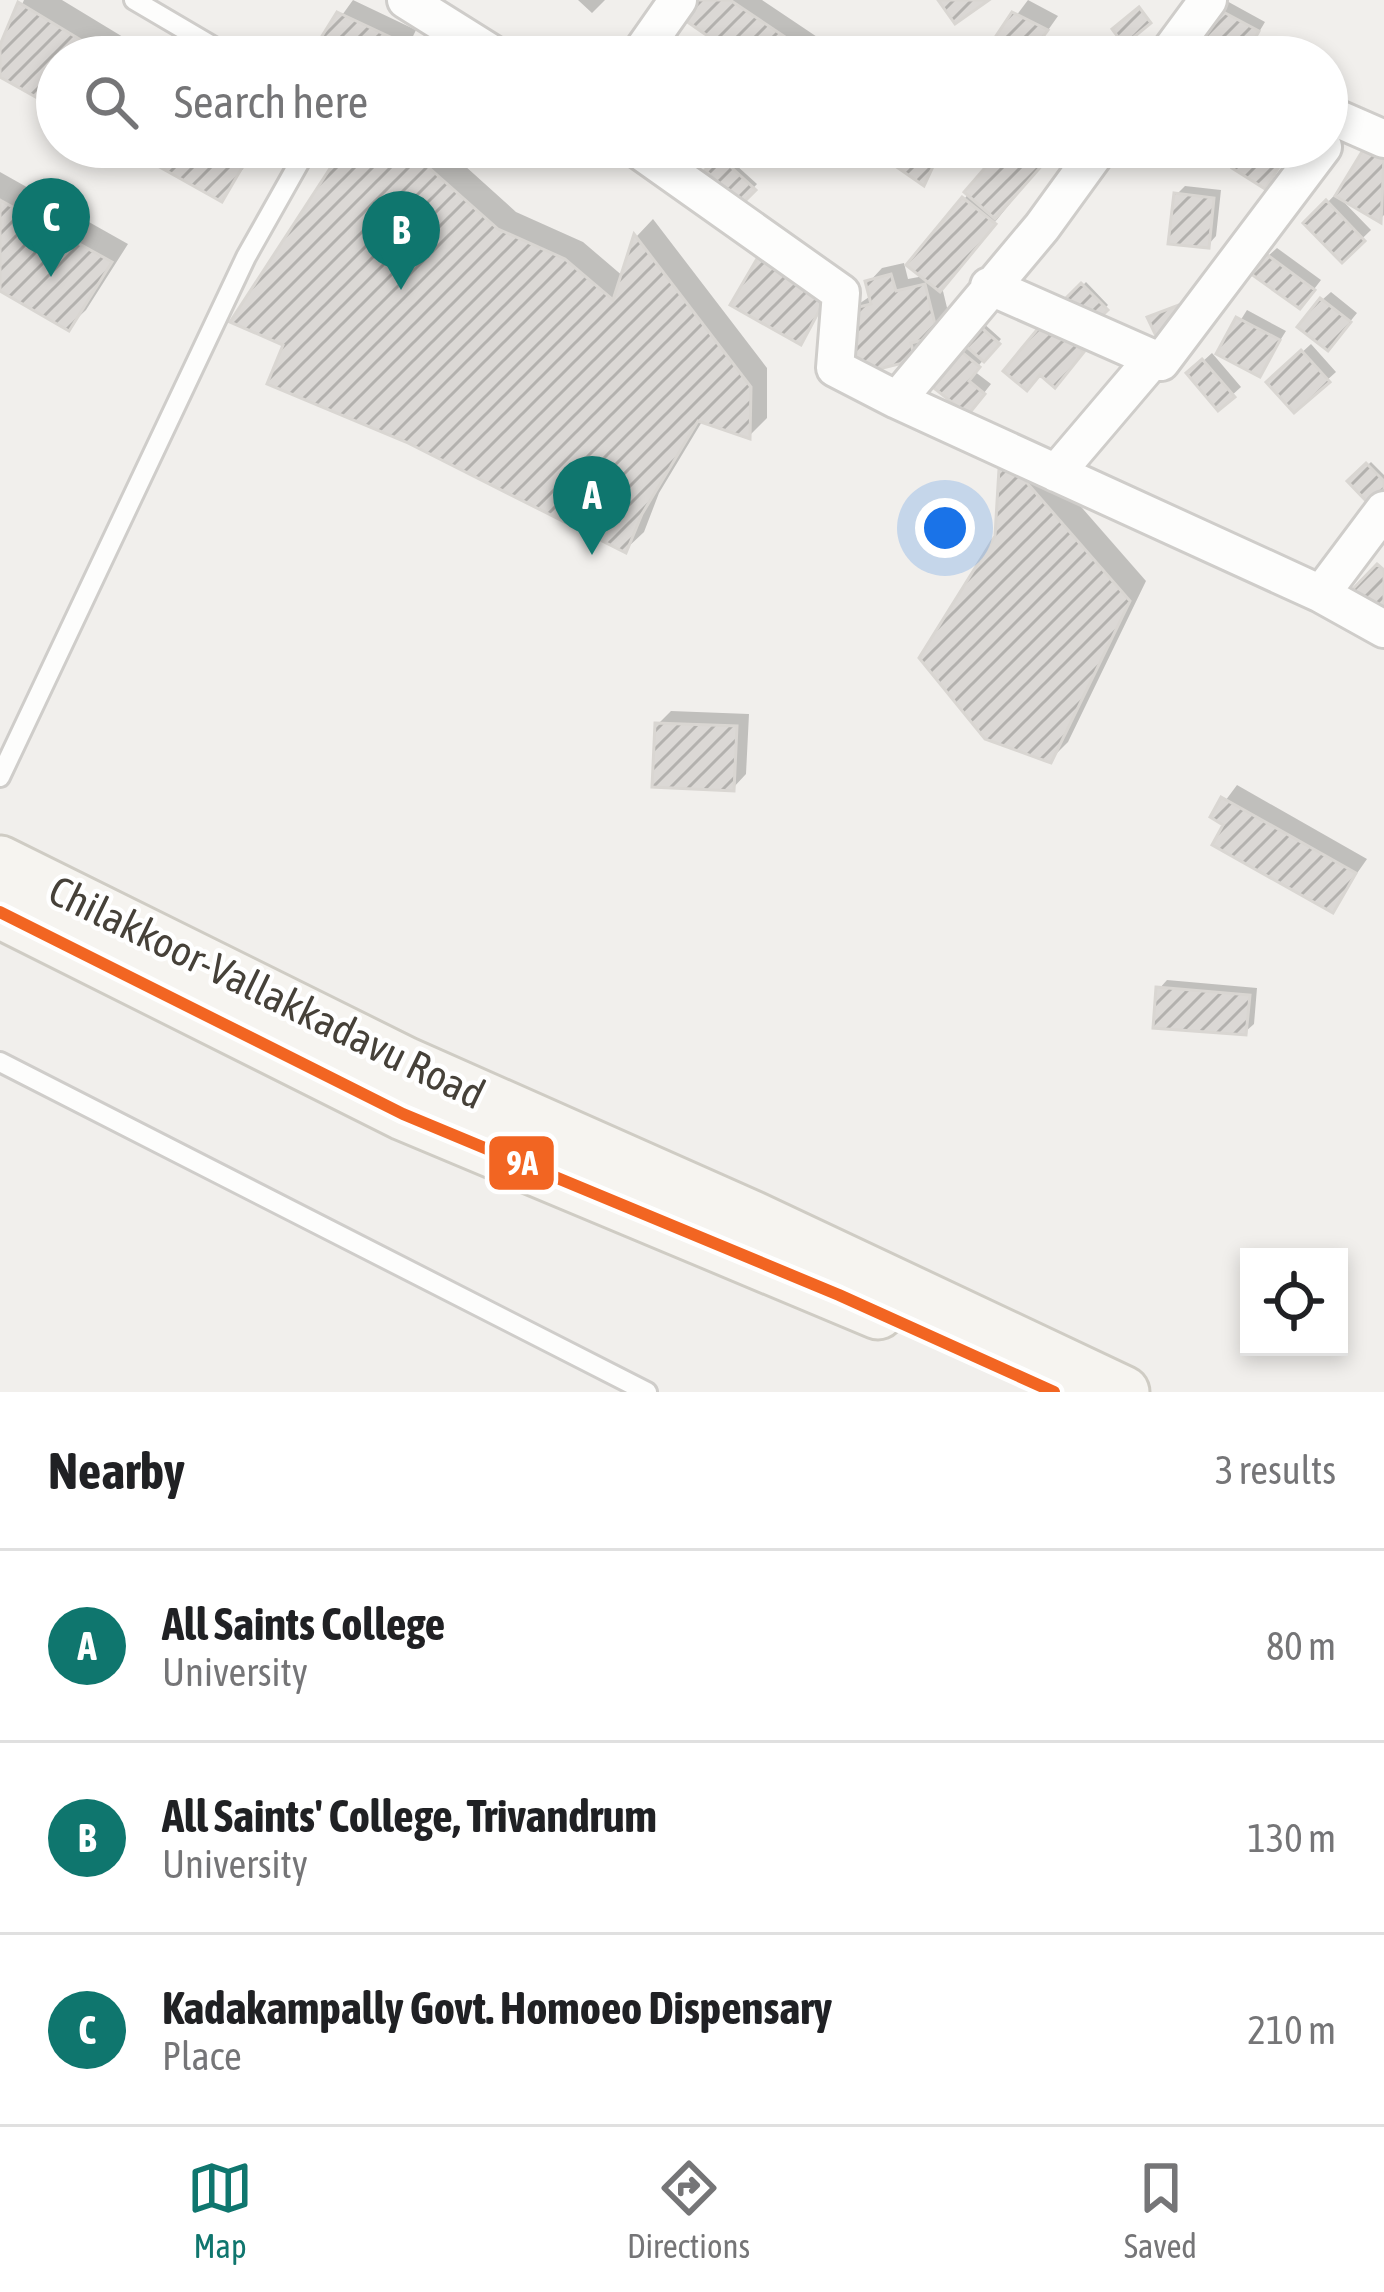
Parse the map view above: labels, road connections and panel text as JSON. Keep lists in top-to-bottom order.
{
  "streets": {
    "main road": ["Chilakkoor-Vallakkadavu Road"]
  },
  "lines": ["transit line 9A"],
  "page": {
    "search": "Search here",
    "pins": ["C", "B", "A"],
    "heading": ["Nearby", "3 results"],
    "list": [
      {
        "mark": "A",
        "name": "All Saints College",
        "note": "University",
        "value": "80 m"
      },
      {
        "mark": "B",
        "name": "All Saints' College, Trivandrum",
        "note": "University",
        "value": "130 m"
      },
      {
        "mark": "C",
        "name": "Kadakampally Govt. Homoeo Dispensary",
        "note": "Place",
        "value": "210 m"
      }
    ],
    "nav": ["Map", "Directions", "Saved"]
  }
}
